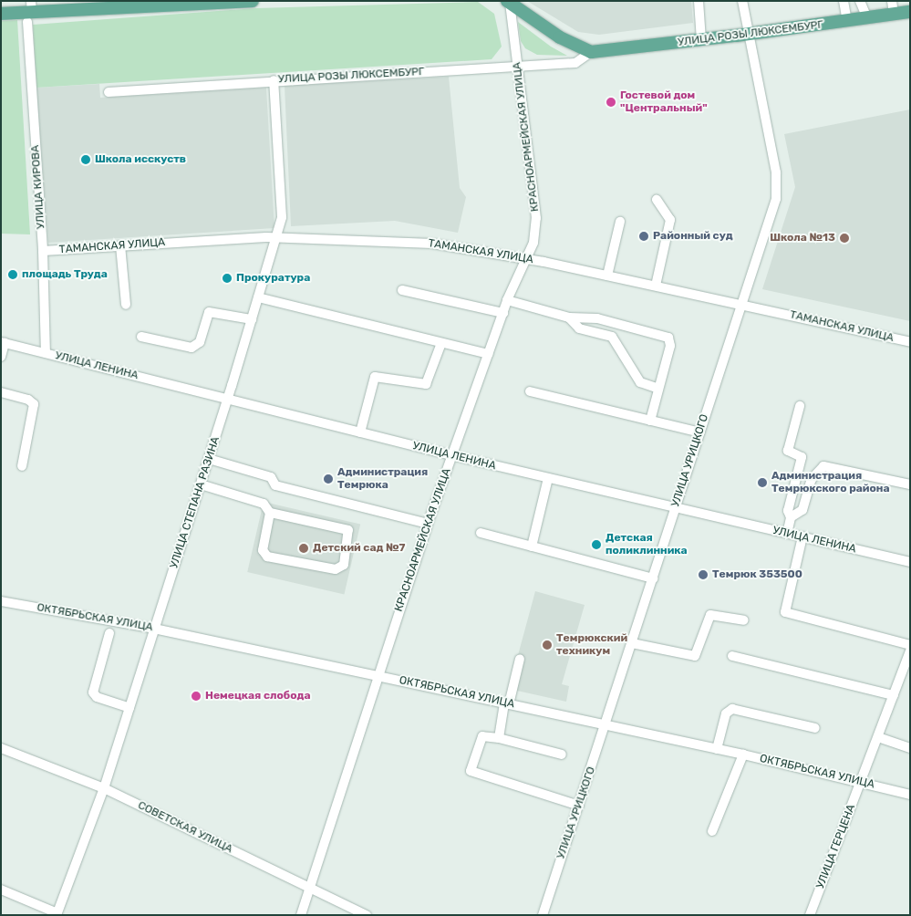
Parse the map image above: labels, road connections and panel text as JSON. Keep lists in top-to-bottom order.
{
  "streets": {
    "main road": ["УЛИЦА РОЗЫ ЛЮКСЕМБУРГ"],
    "street": [
      "КРАСНОАРМЕЙСКАЯ УЛИЦА",
      "УЛИЦА КИРОВА",
      "ТАМАНСКАЯ УЛИЦА",
      "УЛИЦА ЛЕНИНА",
      "УЛИЦА УРИЦКОГО",
      "УЛИЦА СТЕПАНА РАЗИНА",
      "ОКТЯБРЬСКАЯ УЛИЦА",
      "СОВЕТСКАЯ УЛИЦА",
      "УЛИЦА ГЕРЦЕНА"
    ]
  },
  "crossings": [
    ["УЛИЦА РОЗЫ ЛЮКСЕМБУРГ", "КРАСНОАРМЕЙСКАЯ УЛИЦА"],
    ["УЛИЦА РОЗЫ ЛЮКСЕМБУРГ", "УЛИЦА УРИЦКОГО"],
    ["УЛИЦА РОЗЫ ЛЮКСЕМБУРГ", "УЛИЦА СТЕПАНА РАЗИНА"],
    ["КРАСНОАРМЕЙСКАЯ УЛИЦА", "ТАМАНСКАЯ УЛИЦА"],
    ["КРАСНОАРМЕЙСКАЯ УЛИЦА", "УЛИЦА ЛЕНИНА"],
    ["КРАСНОАРМЕЙСКАЯ УЛИЦА", "ОКТЯБРЬСКАЯ УЛИЦА"],
    ["КРАСНОАРМЕЙСКАЯ УЛИЦА", "СОВЕТСКАЯ УЛИЦА"],
    ["УЛИЦА КИРОВА", "ТАМАНСКАЯ УЛИЦА"],
    ["УЛИЦА КИРОВА", "УЛИЦА ЛЕНИНА"],
    ["ТАМАНСКАЯ УЛИЦА", "УЛИЦА УРИЦКОГО"],
    ["ТАМАНСКАЯ УЛИЦА", "УЛИЦА СТЕПАНА РАЗИНА"],
    ["УЛИЦА ЛЕНИНА", "УЛИЦА УРИЦКОГО"],
    ["УЛИЦА ЛЕНИНА", "УЛИЦА СТЕПАНА РАЗИНА"],
    ["УЛИЦА УРИЦКОГО", "ОКТЯБРЬСКАЯ УЛИЦА"],
    ["УЛИЦА СТЕПАНА РАЗИНА", "ОКТЯБРЬСКАЯ УЛИЦА"],
    ["УЛИЦА СТЕПАНА РАЗИНА", "СОВЕТСКАЯ УЛИЦА"],
    ["ОКТЯБРЬСКАЯ УЛИЦА", "УЛИЦА ГЕРЦЕНА"]
  ],
  "places": [
    "Гостевой дом \"Центральный\"",
    "Школа исскуств",
    "Районный суд",
    "Школа №13",
    "площадь Труда",
    "Прокуратура",
    "Администрация Темрюка",
    "Администрация Темрюкского района",
    "Детская поликлинника",
    "Детский сад №7",
    "Темрюк 353500",
    "Темрюкский техникум",
    "Немецкая слобода"
  ]
}
